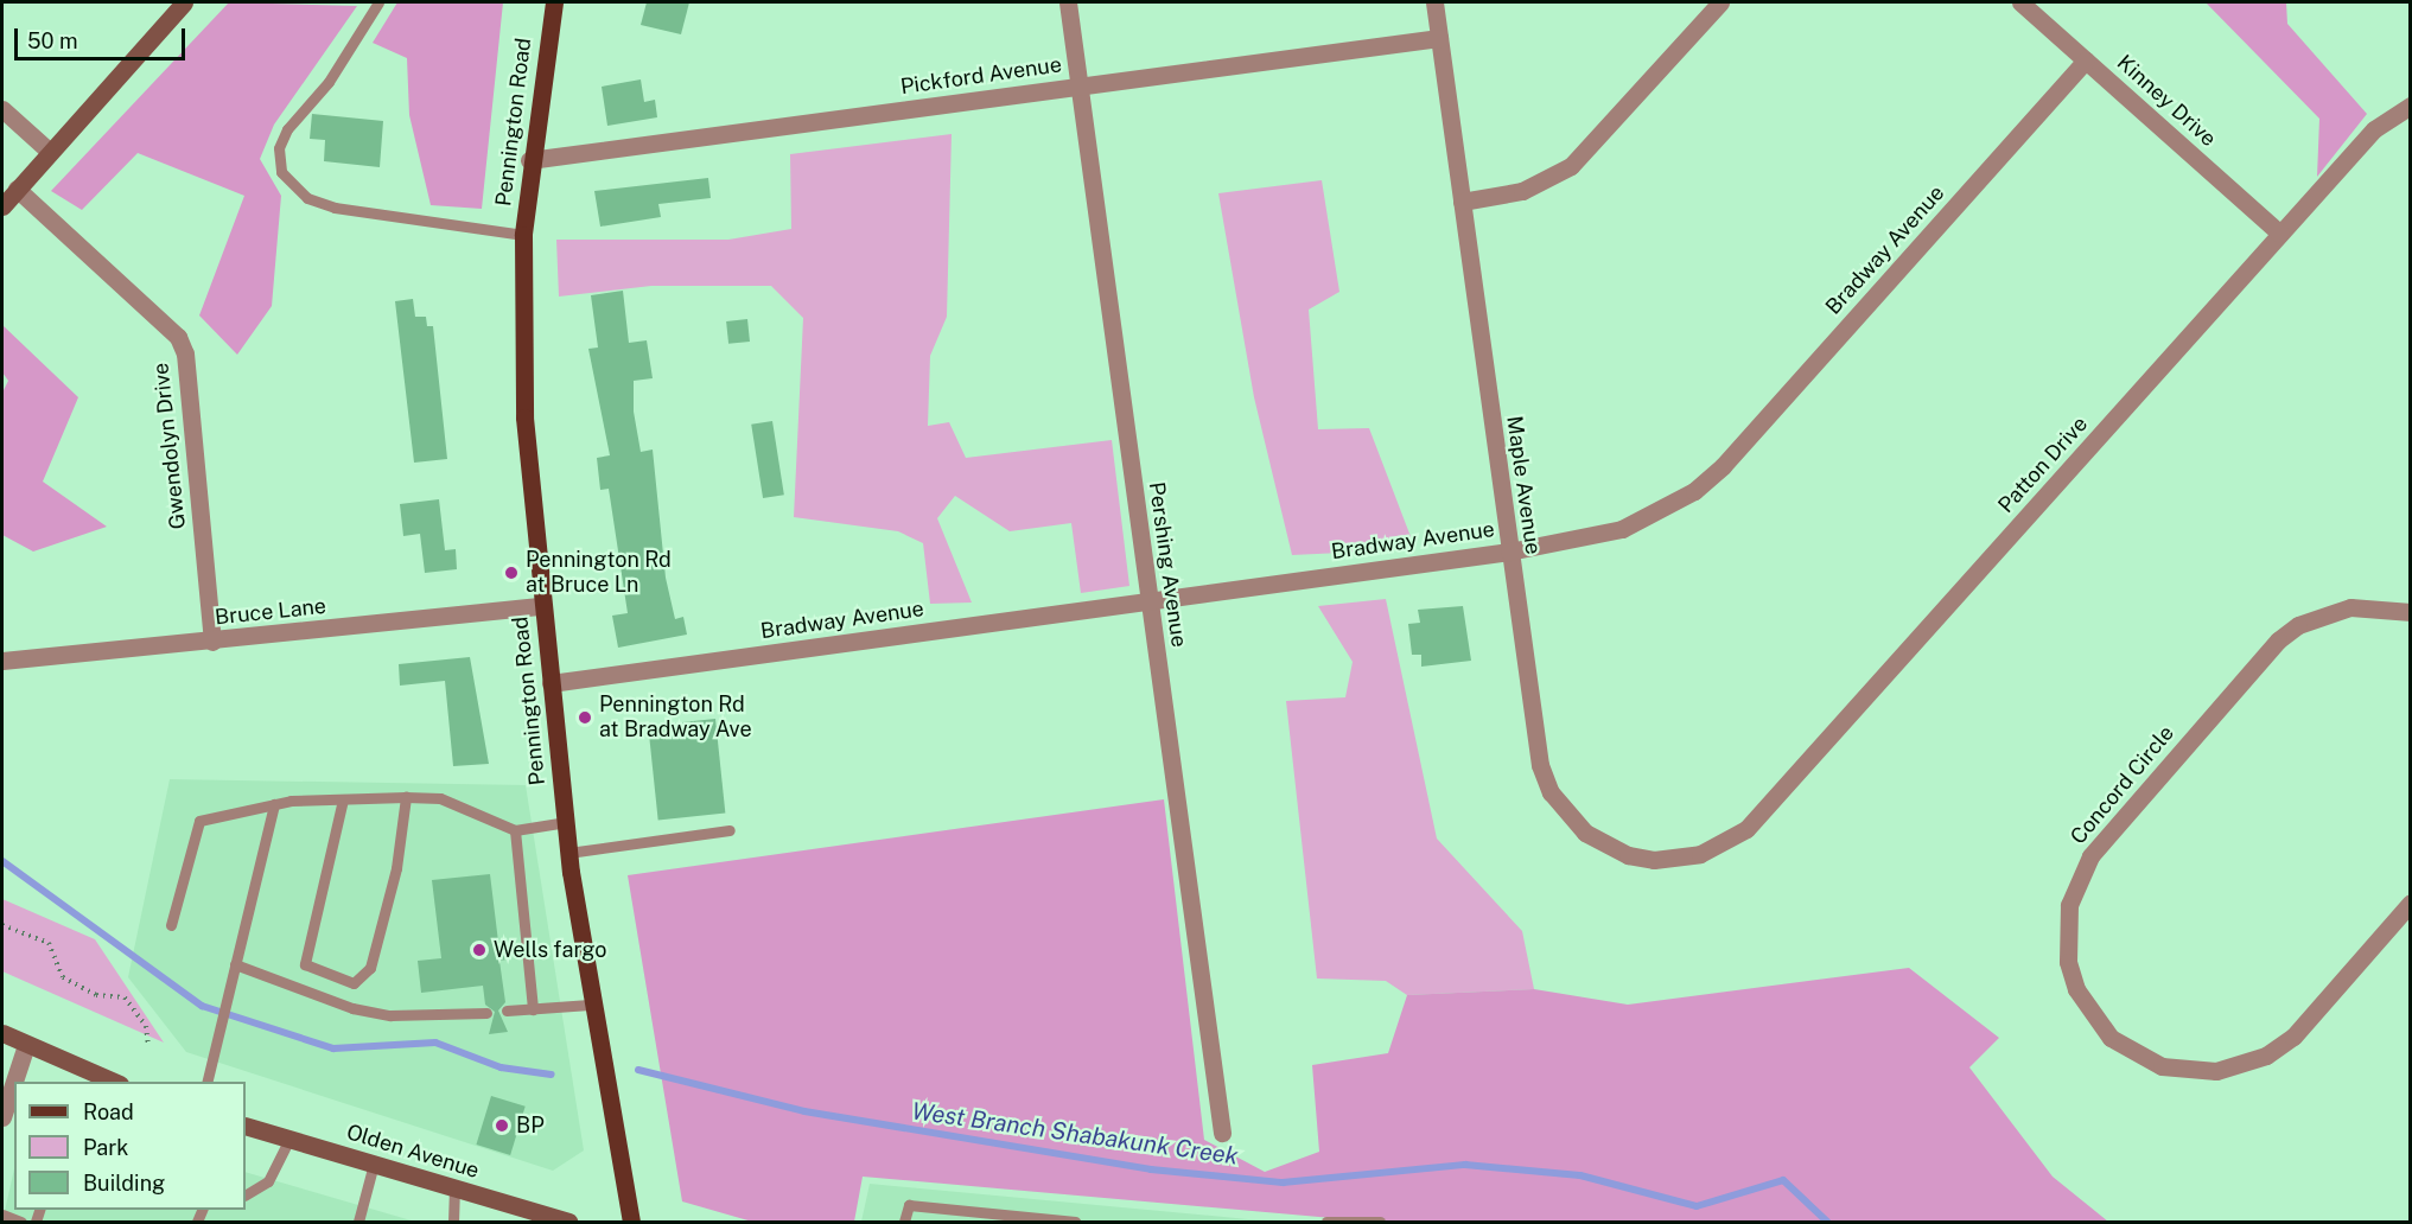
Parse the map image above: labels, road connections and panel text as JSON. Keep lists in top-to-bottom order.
{
  "streets": {
    "main road": ["Pennington Road", "Olden Avenue"],
    "street": [
      "Pickford Avenue",
      "Kinney Drive",
      "Bradway Avenue",
      "Gwendolyn Drive",
      "Patton Drive",
      "Maple Avenue",
      "Pershing Avenue",
      "Bruce Lane",
      "Concord Circle"
    ]
  },
  "crossings": [
    ["Pickford Avenue", "Pennington Road"],
    ["Pickford Avenue", "Maple Avenue"],
    ["Pickford Avenue", "Pershing Avenue"],
    ["Kinney Drive", "Bradway Avenue"],
    ["Kinney Drive", "Patton Drive"],
    ["Pennington Road", "Bradway Avenue"],
    ["Pennington Road", "Bruce Lane"],
    ["Bradway Avenue", "Maple Avenue"],
    ["Bradway Avenue", "Pershing Avenue"],
    ["Gwendolyn Drive", "Bruce Lane"],
    ["Patton Drive", "Maple Avenue"]
  ],
  "water": ["West Branch Shabakunk Creek"],
  "places": [
    "Pennington Rd at Bruce Ln",
    "Pennington Rd at Bradway Ave",
    "Wells fargo",
    "BP"
  ],
  "legend": ["Road", "Park", "Building"],
  "scale_bar": "50 m"
}
